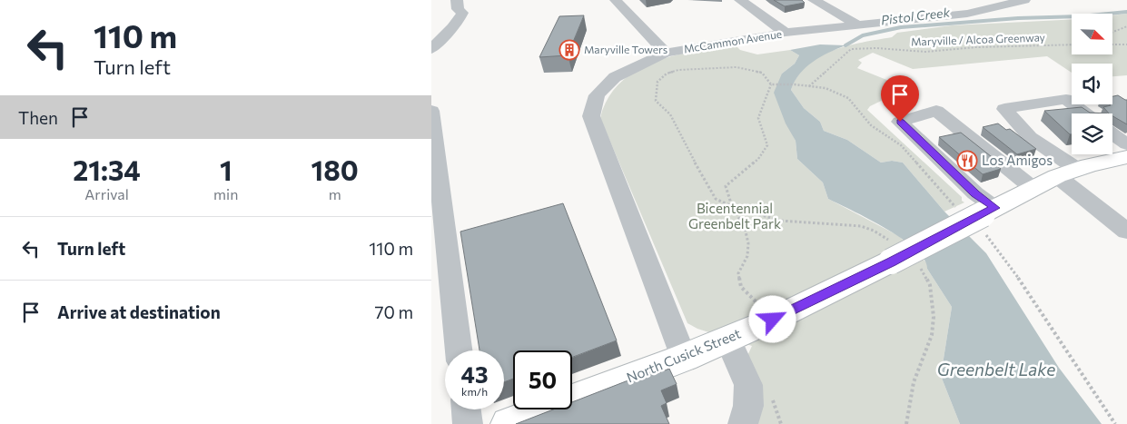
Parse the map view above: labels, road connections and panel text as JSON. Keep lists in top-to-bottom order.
{
  "streets": {
    "main road": ["North Cusick Street"],
    "street": ["McCammon Avenue"],
    "path": ["Maryville / Alcoa Greenway"]
  },
  "crossings": [
    ["McCammon Avenue", "North Cusick Street"]
  ],
  "water": ["Pistol Creek", "Greenbelt Lake"],
  "parks": ["Bicentennial Greenbelt Park"],
  "places": {
    "building": ["Maryville Towers"],
    "restaurant": ["Los Amigos"]
  },
  "north": "bottom right",
  "page": {
    "turn": ["110 m", "Turn left"],
    "then": "Then",
    "eta": [
      "21:34",
      "Arrival",
      "1",
      "min",
      "180",
      "m"
    ],
    "list": [
      {
        "name": "Turn left",
        "value": "110 m"
      },
      {
        "name": "Arrive at destination",
        "value": "70 m"
      }
    ],
    "speed": "43 km/h",
    "limit": "50"
  }
}
